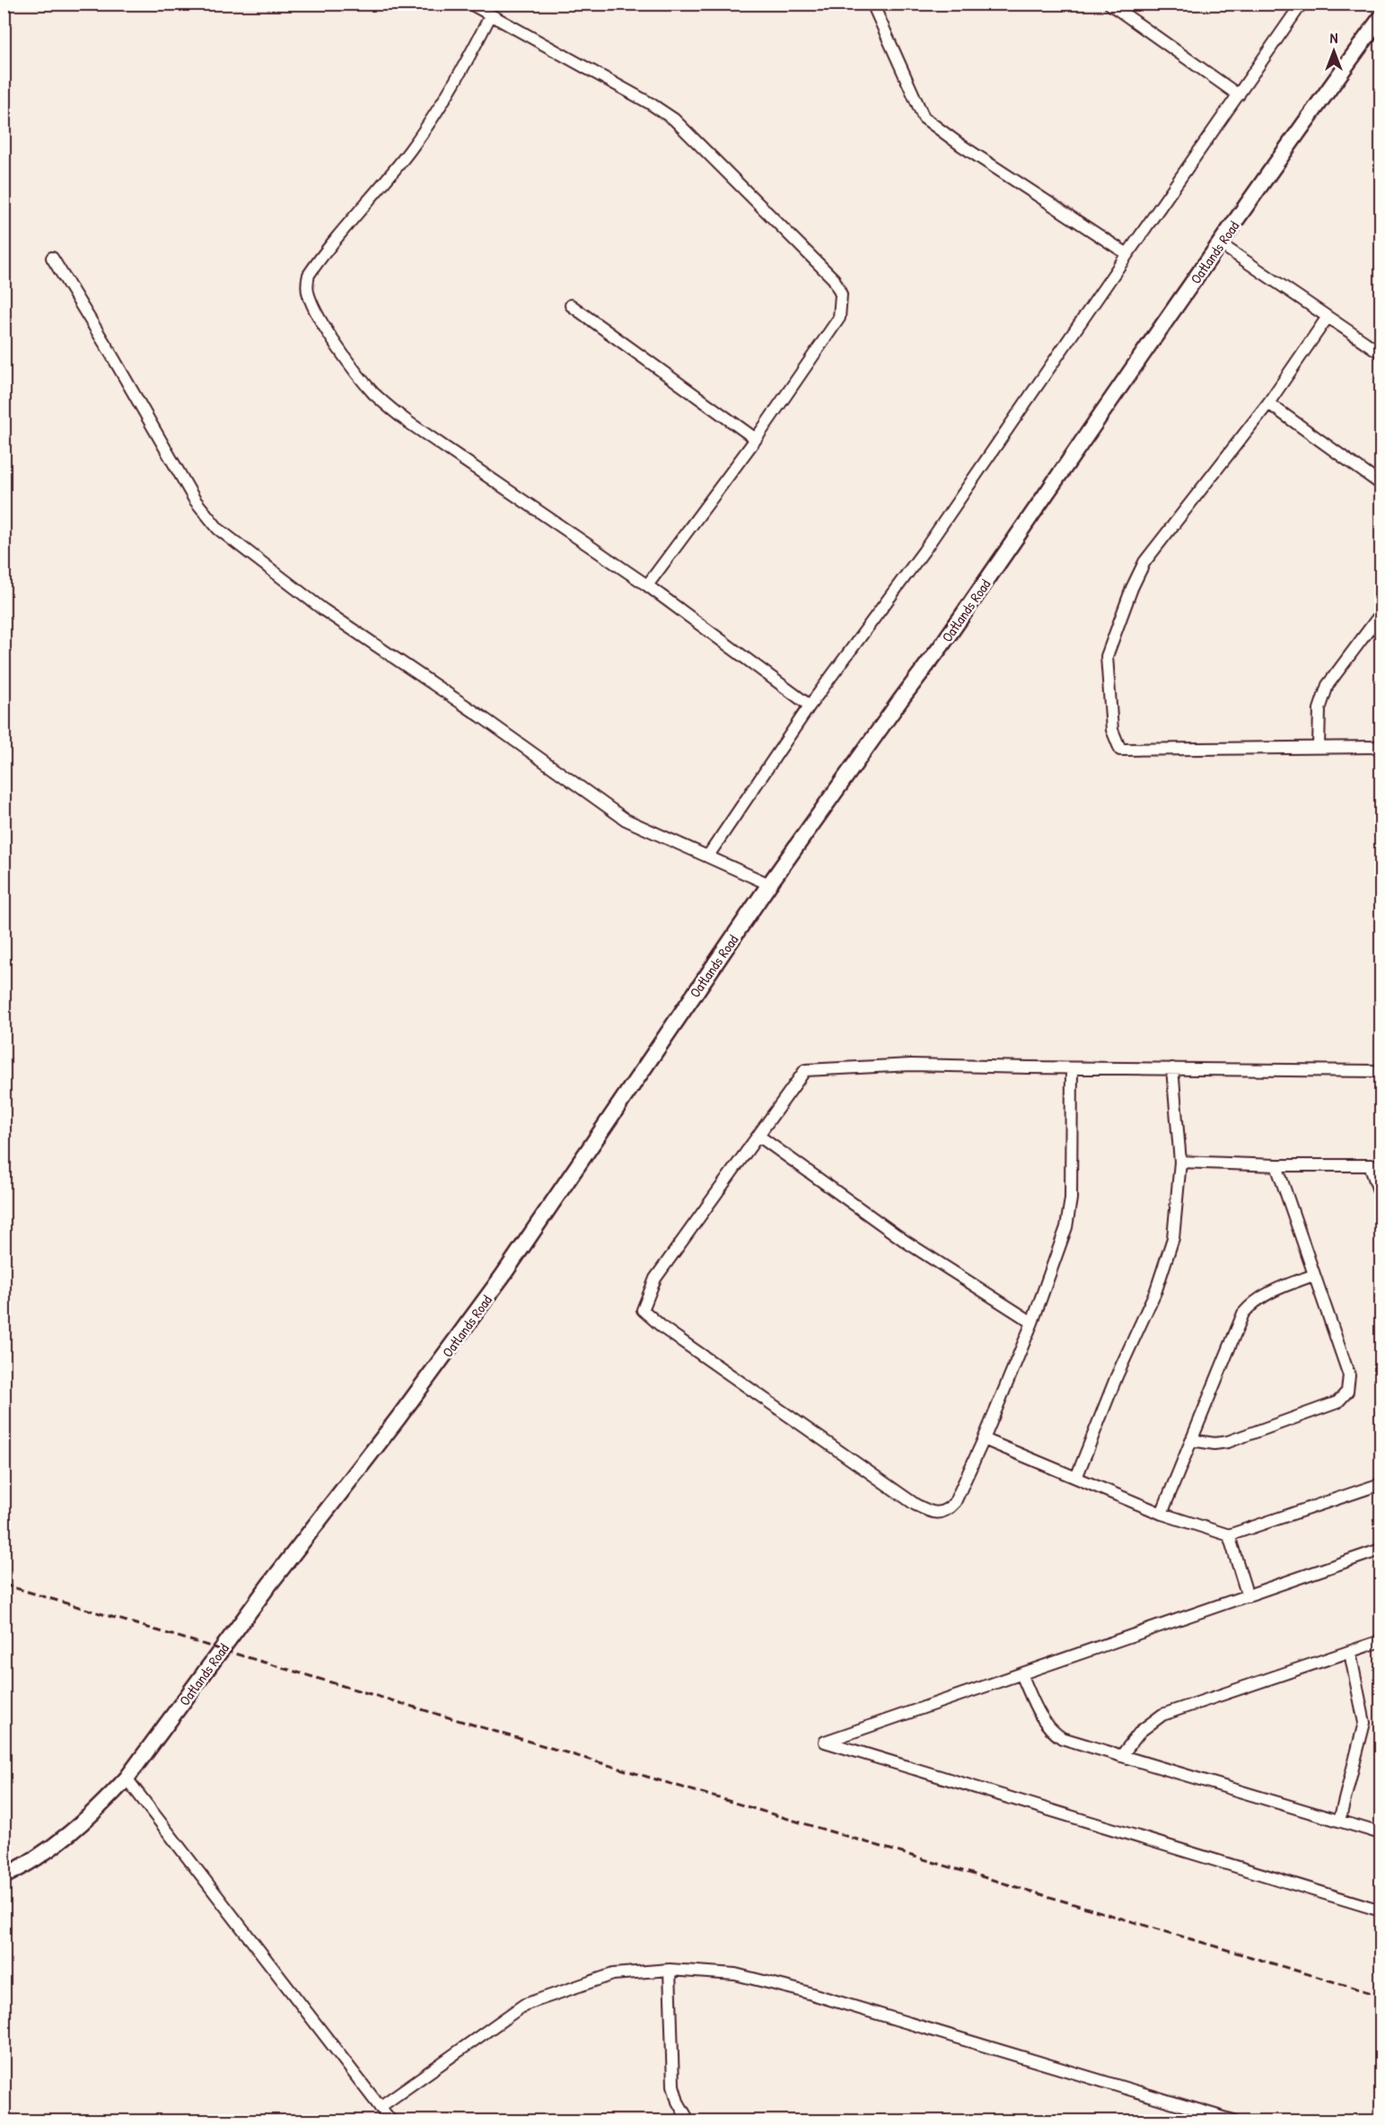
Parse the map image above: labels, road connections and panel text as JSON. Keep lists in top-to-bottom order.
{
  "streets": {
    "street": ["Oatlands Road"]
  },
  "north": "top"
}
